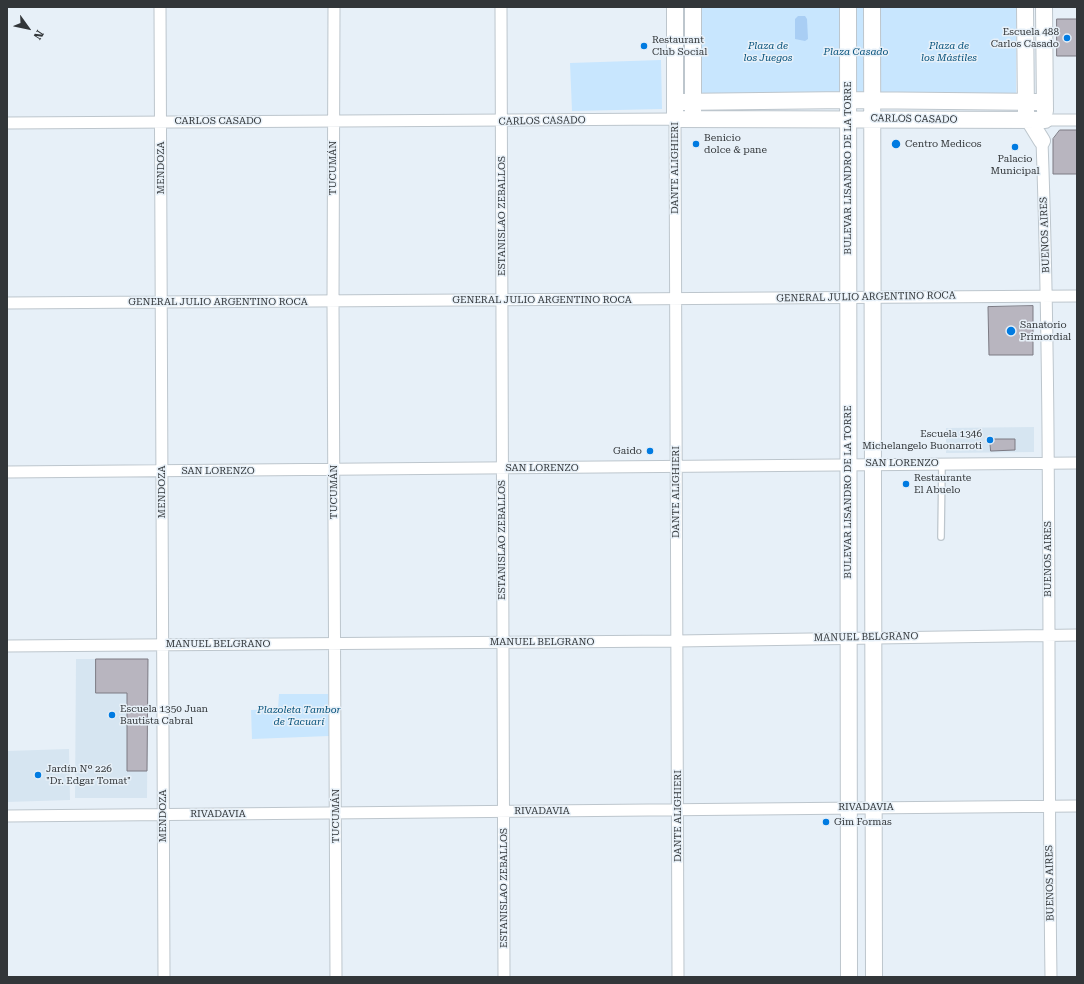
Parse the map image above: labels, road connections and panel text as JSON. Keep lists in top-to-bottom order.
{
  "streets": {
    "main road": [
      "CARLOS CASADO",
      "DANTE ALIGHIERI",
      "BULEVAR LISANDRO DE LA TORRE",
      "BUENOS AIRES"
    ],
    "street": [
      "MENDOZA",
      "TUCUMÁN",
      "ESTANISLAO ZEBALLOS",
      "GENERAL JULIO ARGENTINO ROCA",
      "SAN LORENZO",
      "MANUEL BELGRANO",
      "RIVADAVIA"
    ]
  },
  "crossings": [
    ["CARLOS CASADO", "MENDOZA"],
    ["CARLOS CASADO", "TUCUMÁN"],
    ["CARLOS CASADO", "DANTE ALIGHIERI"],
    ["CARLOS CASADO", "BULEVAR LISANDRO DE LA TORRE"],
    ["CARLOS CASADO", "ESTANISLAO ZEBALLOS"],
    ["CARLOS CASADO", "BUENOS AIRES"],
    ["MENDOZA", "GENERAL JULIO ARGENTINO ROCA"],
    ["MENDOZA", "SAN LORENZO"],
    ["MENDOZA", "MANUEL BELGRANO"],
    ["MENDOZA", "RIVADAVIA"],
    ["TUCUMÁN", "GENERAL JULIO ARGENTINO ROCA"],
    ["TUCUMÁN", "SAN LORENZO"],
    ["TUCUMÁN", "MANUEL BELGRANO"],
    ["TUCUMÁN", "RIVADAVIA"],
    ["DANTE ALIGHIERI", "GENERAL JULIO ARGENTINO ROCA"],
    ["DANTE ALIGHIERI", "SAN LORENZO"],
    ["DANTE ALIGHIERI", "MANUEL BELGRANO"],
    ["DANTE ALIGHIERI", "RIVADAVIA"],
    ["BULEVAR LISANDRO DE LA TORRE", "GENERAL JULIO ARGENTINO ROCA"],
    ["BULEVAR LISANDRO DE LA TORRE", "SAN LORENZO"],
    ["BULEVAR LISANDRO DE LA TORRE", "MANUEL BELGRANO"],
    ["BULEVAR LISANDRO DE LA TORRE", "RIVADAVIA"],
    ["ESTANISLAO ZEBALLOS", "GENERAL JULIO ARGENTINO ROCA"],
    ["ESTANISLAO ZEBALLOS", "SAN LORENZO"],
    ["ESTANISLAO ZEBALLOS", "MANUEL BELGRANO"],
    ["ESTANISLAO ZEBALLOS", "RIVADAVIA"],
    ["BUENOS AIRES", "GENERAL JULIO ARGENTINO ROCA"],
    ["BUENOS AIRES", "SAN LORENZO"],
    ["BUENOS AIRES", "MANUEL BELGRANO"],
    ["BUENOS AIRES", "RIVADAVIA"]
  ],
  "parks": [
    "Plaza de los Juegos",
    "Plaza de los Mástiles",
    "Plaza Casado",
    "Plazoleta Tambor de Tacuarí"
  ],
  "places": [
    "Escuela 488 Carlos Casado",
    "Restaurant Club Social",
    "Benicio dolce & pane",
    "Centro Medicos",
    "Palacio Municipal",
    "Sanatorio Primordial",
    "Escuela 1346 Michelangelo Buonarroti",
    "Gaido",
    "Restaurante El Abuelo",
    "Escuela 1350 Juan Bautista Cabral",
    "Jardín Nº 226 \"Dr. Edgar Tomat\"",
    "Gim Formas"
  ],
  "north": "bottom right"
}
